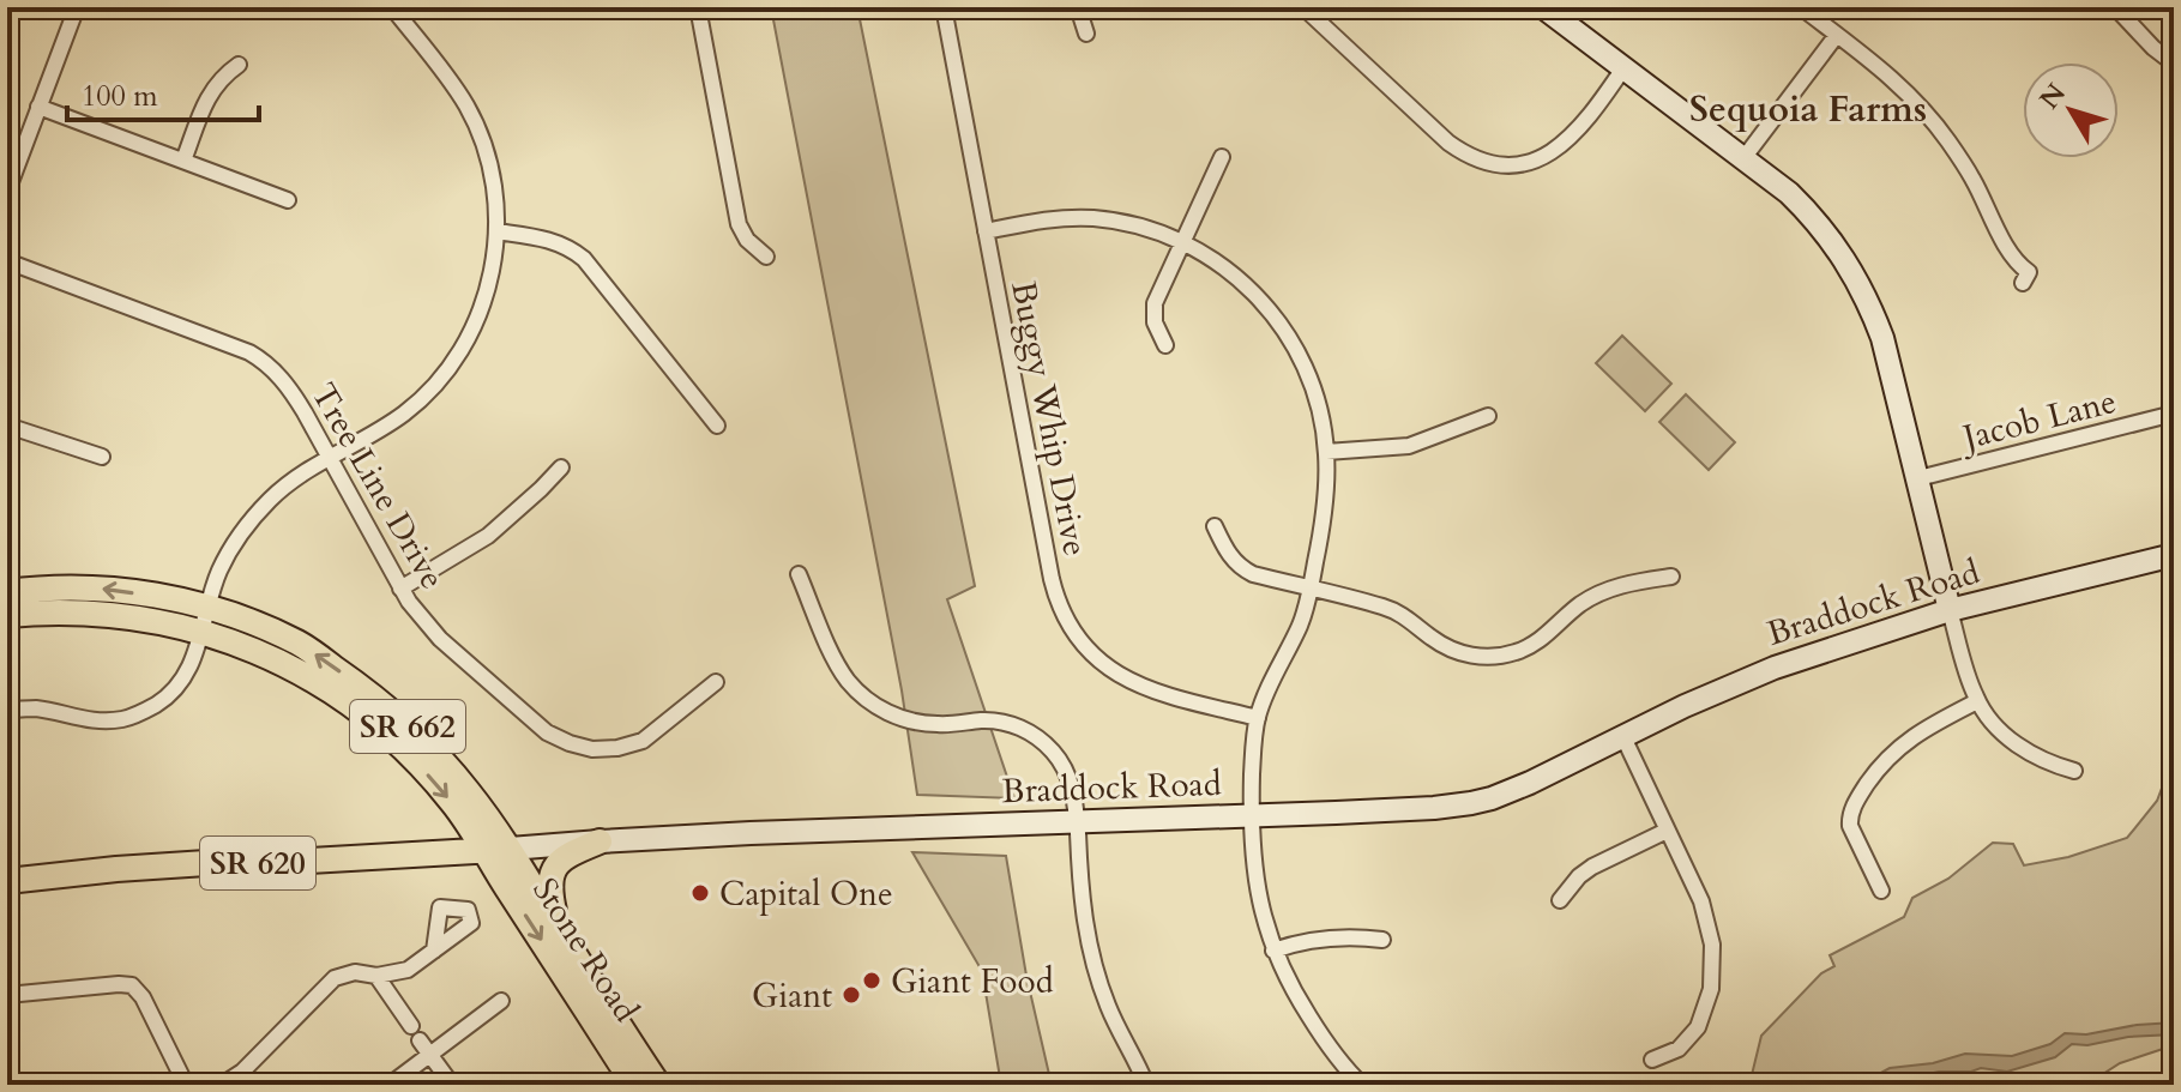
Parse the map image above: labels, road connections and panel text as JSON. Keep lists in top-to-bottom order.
{
  "streets": {
    "main road": [
      "Braddock Road",
      "SR 662",
      "SR 620",
      "Stone Road"
    ],
    "street": ["Buggy Whip Drive", "Jacob Lane", "Tree Line Drive"]
  },
  "crossings": [
    ["Braddock Road", "SR 662"],
    ["Braddock Road", "Stone Road"],
    ["SR 662", "Stone Road"]
  ],
  "districts": ["Sequoia Farms"],
  "places": ["Capital One", "Giant Food", "Giant"],
  "scale_bar": "100 m",
  "north": "top left"
}
